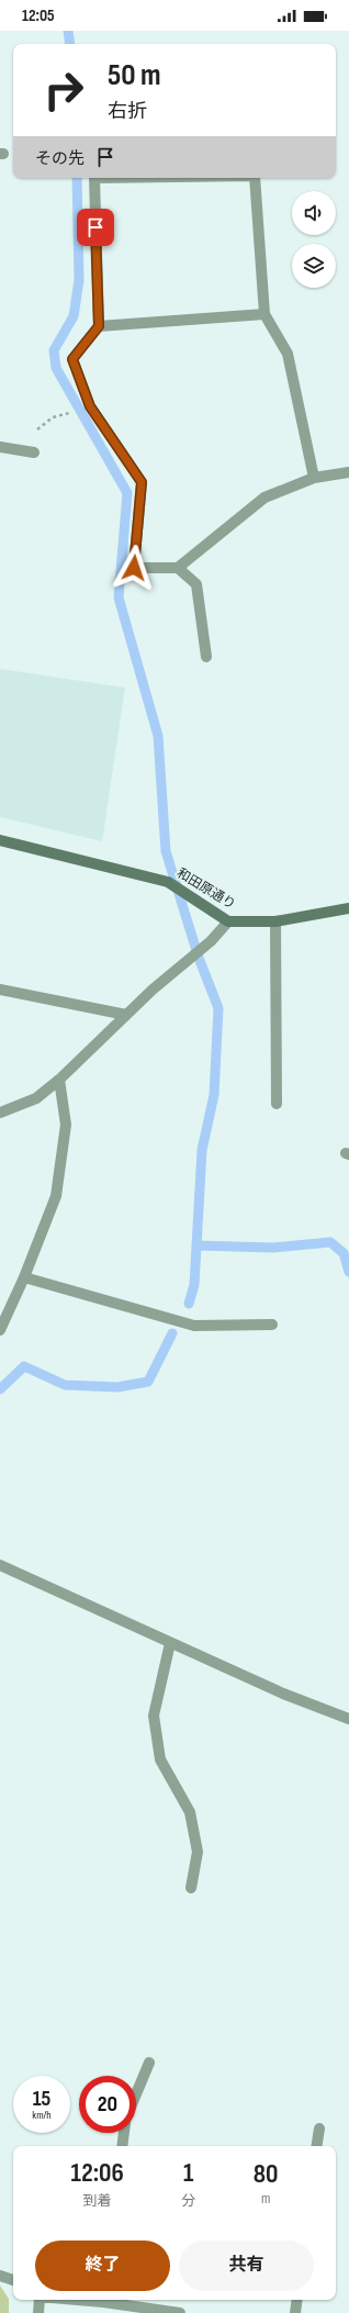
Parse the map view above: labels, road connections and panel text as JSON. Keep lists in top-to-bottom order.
{
  "streets": {
    "street": ["和田原通り"]
  },
  "page": {
    "status": "12:05",
    "turn": ["50 m", "右折"],
    "then": "その先",
    "speed": "15 km/h",
    "limit": "20",
    "eta": [
      "12:06",
      "到着",
      "1",
      "分",
      "80",
      "m"
    ],
    "buttons": ["終了", "共有"]
  }
}
